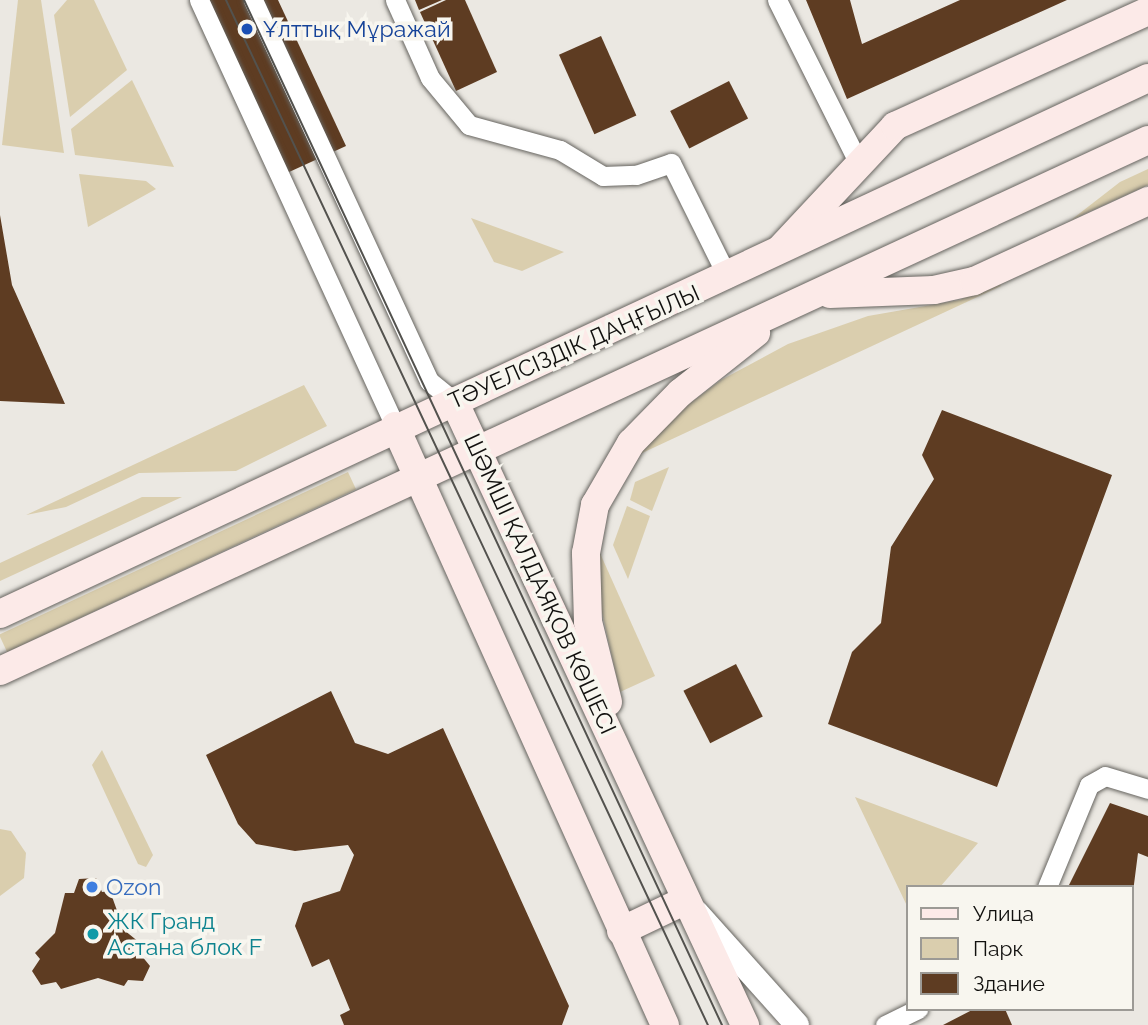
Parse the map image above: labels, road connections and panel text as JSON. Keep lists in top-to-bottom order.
{
  "streets": {
    "main road": ["ТӘУЕЛСІЗДІК ДАҢҒЫЛЫ", "ШӘМШІ ҚАЛДАЯҚОВ КӨШЕСІ"]
  },
  "crossings": [
    ["ТӘУЕЛСІЗДІК ДАҢҒЫЛЫ", "ШӘМШІ ҚАЛДАЯҚОВ КӨШЕСІ"]
  ],
  "places": ["Ұлттық Мұражай", "Ozon", "ЖК Гранд Астана блок F"],
  "legend": ["Улица", "Парк", "Здание"]
}
